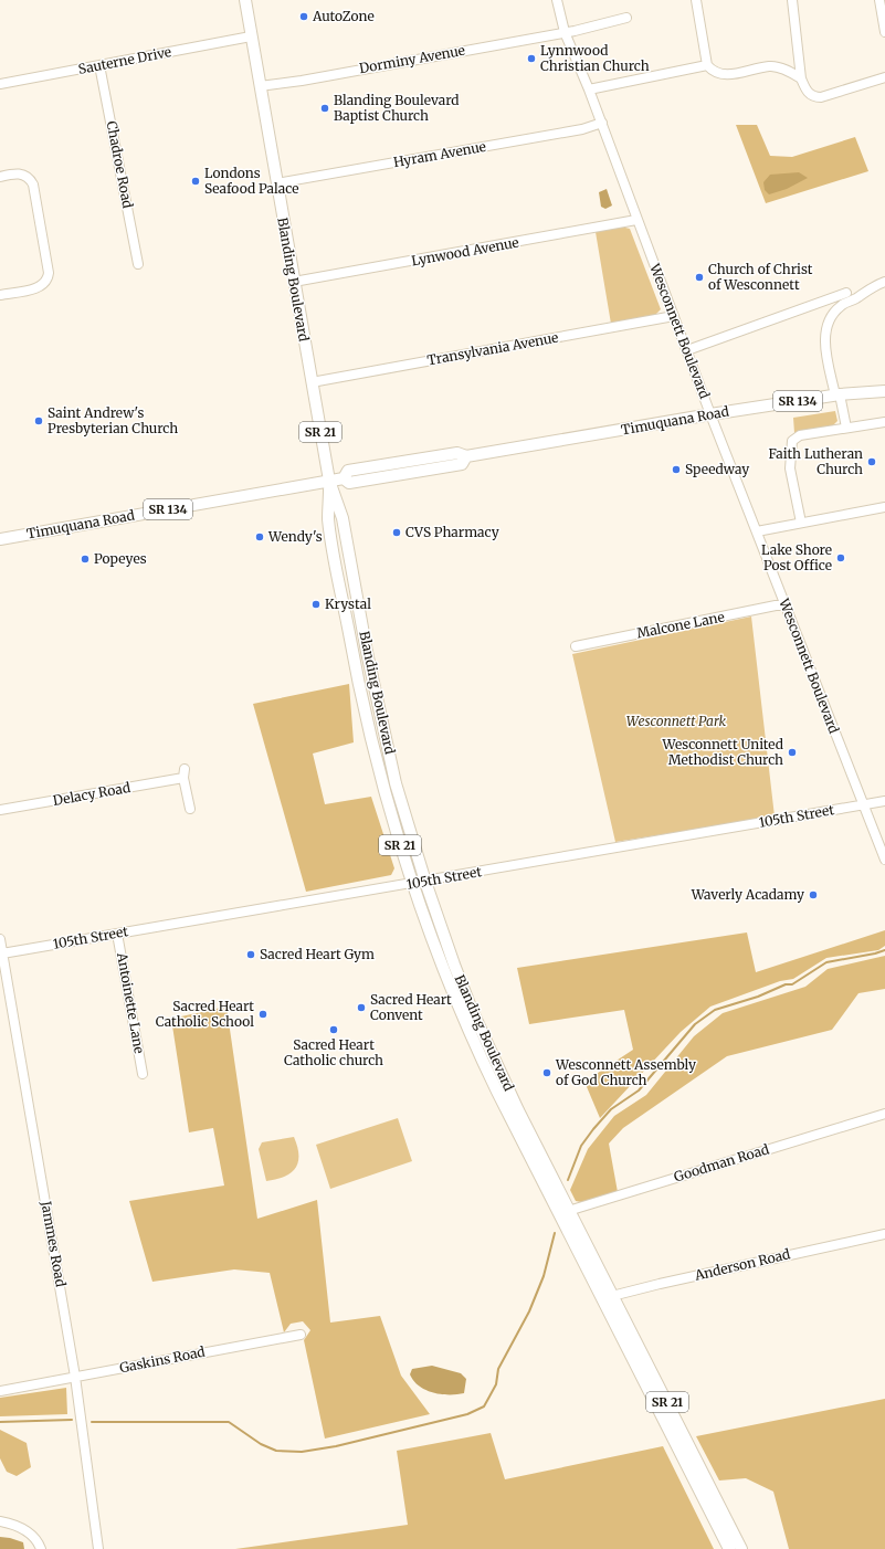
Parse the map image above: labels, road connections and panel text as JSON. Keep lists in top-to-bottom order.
{
  "streets": {
    "main road": [
      "Blanding Boulevard",
      "SR 134",
      "Timuquana Road",
      "SR 21"
    ],
    "street": [
      "Dorminy Avenue",
      "Sauterne Drive",
      "Hyram Avenue",
      "Chadroe Road",
      "Lynwood Avenue",
      "Wesconnett Boulevard",
      "Transylvania Avenue",
      "Malcone Lane",
      "Delacy Road",
      "105th Street",
      "Antoinette Lane",
      "Goodman Road",
      "Jammes Road",
      "Anderson Road",
      "Gaskins Road"
    ]
  },
  "crossings": [
    ["Dorminy Avenue", "Blanding Boulevard"],
    ["Dorminy Avenue", "Wesconnett Boulevard"],
    ["Sauterne Drive", "Chadroe Road"],
    ["Sauterne Drive", "Blanding Boulevard"],
    ["Hyram Avenue", "Blanding Boulevard"],
    ["Hyram Avenue", "Wesconnett Boulevard"],
    ["Lynwood Avenue", "Blanding Boulevard"],
    ["Lynwood Avenue", "Wesconnett Boulevard"],
    ["Blanding Boulevard", "Transylvania Avenue"],
    ["Blanding Boulevard", "Timuquana Road"],
    ["Blanding Boulevard", "105th Street"],
    ["Blanding Boulevard", "Goodman Road"],
    ["Blanding Boulevard", "Anderson Road"],
    ["Wesconnett Boulevard", "Transylvania Avenue"],
    ["Wesconnett Boulevard", "Timuquana Road"],
    ["Wesconnett Boulevard", "Malcone Lane"],
    ["Wesconnett Boulevard", "105th Street"],
    ["105th Street", "Antoinette Lane"],
    ["105th Street", "Jammes Road"],
    ["Jammes Road", "Gaskins Road"]
  ],
  "parks": ["Wesconnett Park"],
  "places": [
    "AutoZone",
    "Lynnwood Christian Church",
    "Blanding Boulevard Baptist Church",
    "Londons Seafood Palace",
    "Church of Christ of Wesconnett",
    "Saint Andrew's Presbyterian Church",
    "Faith Lutheran Church",
    "Speedway",
    "CVS Pharmacy",
    "Wendy's",
    "Lake Shore Post Office",
    "Popeyes",
    "Krystal",
    "Wesconnett United Methodist Church",
    "Waverly Acadamy",
    "Sacred Heart Gym",
    "Sacred Heart Convent",
    "Sacred Heart Catholic School",
    "Sacred Heart Catholic church",
    "Wesconnett Assembly of God Church"
  ]
}
